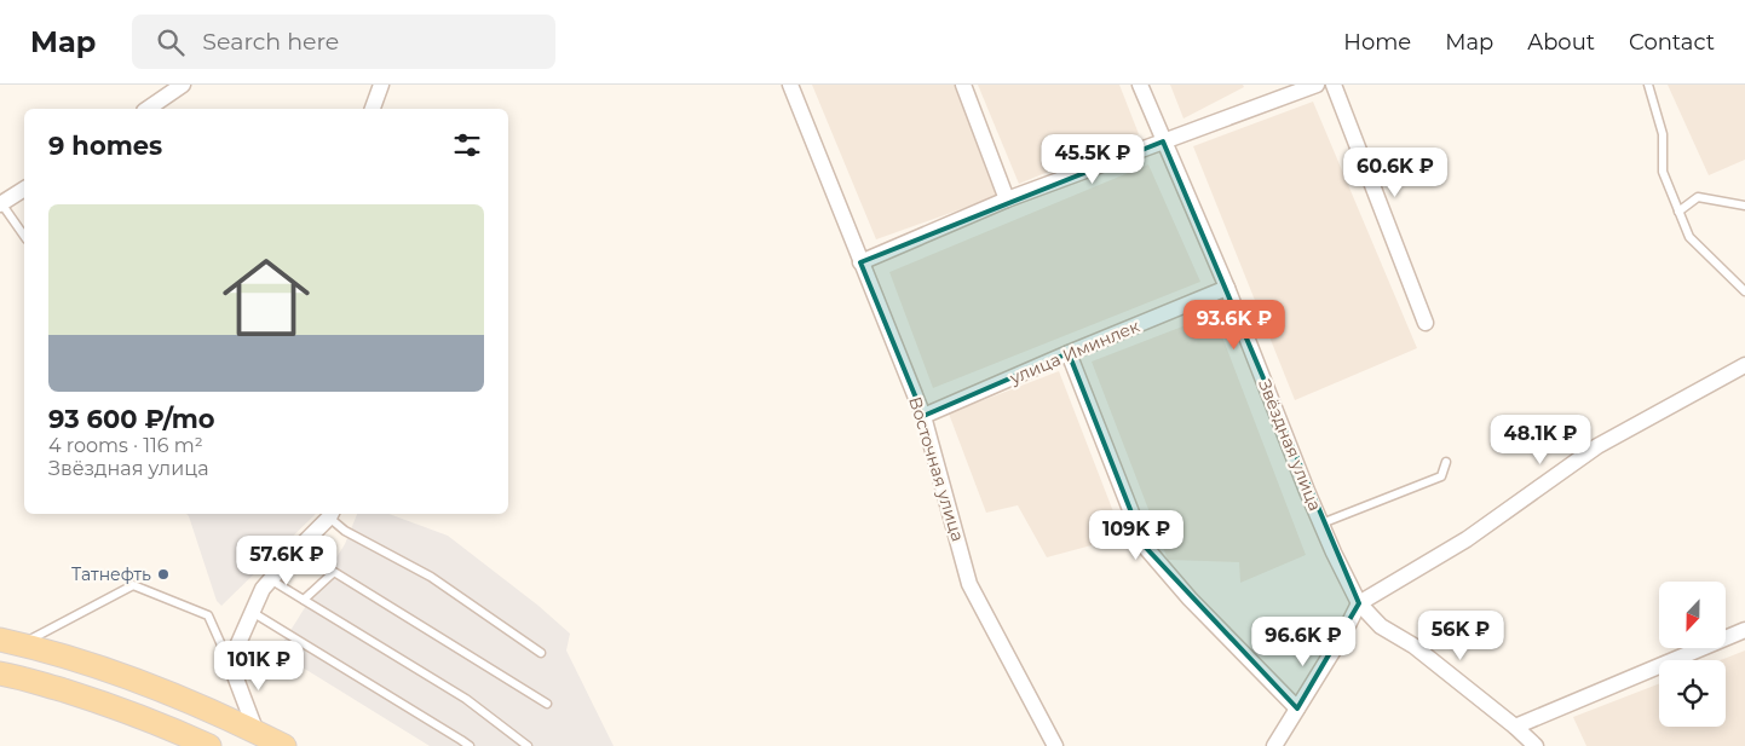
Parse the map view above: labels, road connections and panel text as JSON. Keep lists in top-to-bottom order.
{
  "streets": {
    "street": ["улица Иминлек", "Звёздная улица", "Восточная улица"]
  },
  "crossings": [
    ["улица Иминлек", "Звёздная улица"],
    ["улица Иминлек", "Восточная улица"]
  ],
  "places": ["Татнефть"],
  "north": "bottom",
  "page": {
    "header": "Map",
    "search": "Search here",
    "nav": [
      "Home",
      "Map",
      "About",
      "Contact"
    ],
    "heading": "9 homes",
    "price": [
      "45.5K ₽",
      "60.6K ₽",
      "93.6K ₽",
      "48.1K ₽",
      "109K ₽",
      "57.6K ₽",
      "56K ₽",
      "96.6K ₽",
      "101K ₽"
    ],
    "list": [
      {
        "name": "93 600 ₽/mo",
        "note": "4 rooms · 116 m² · Звёздная улица"
      }
    ]
  }
}
